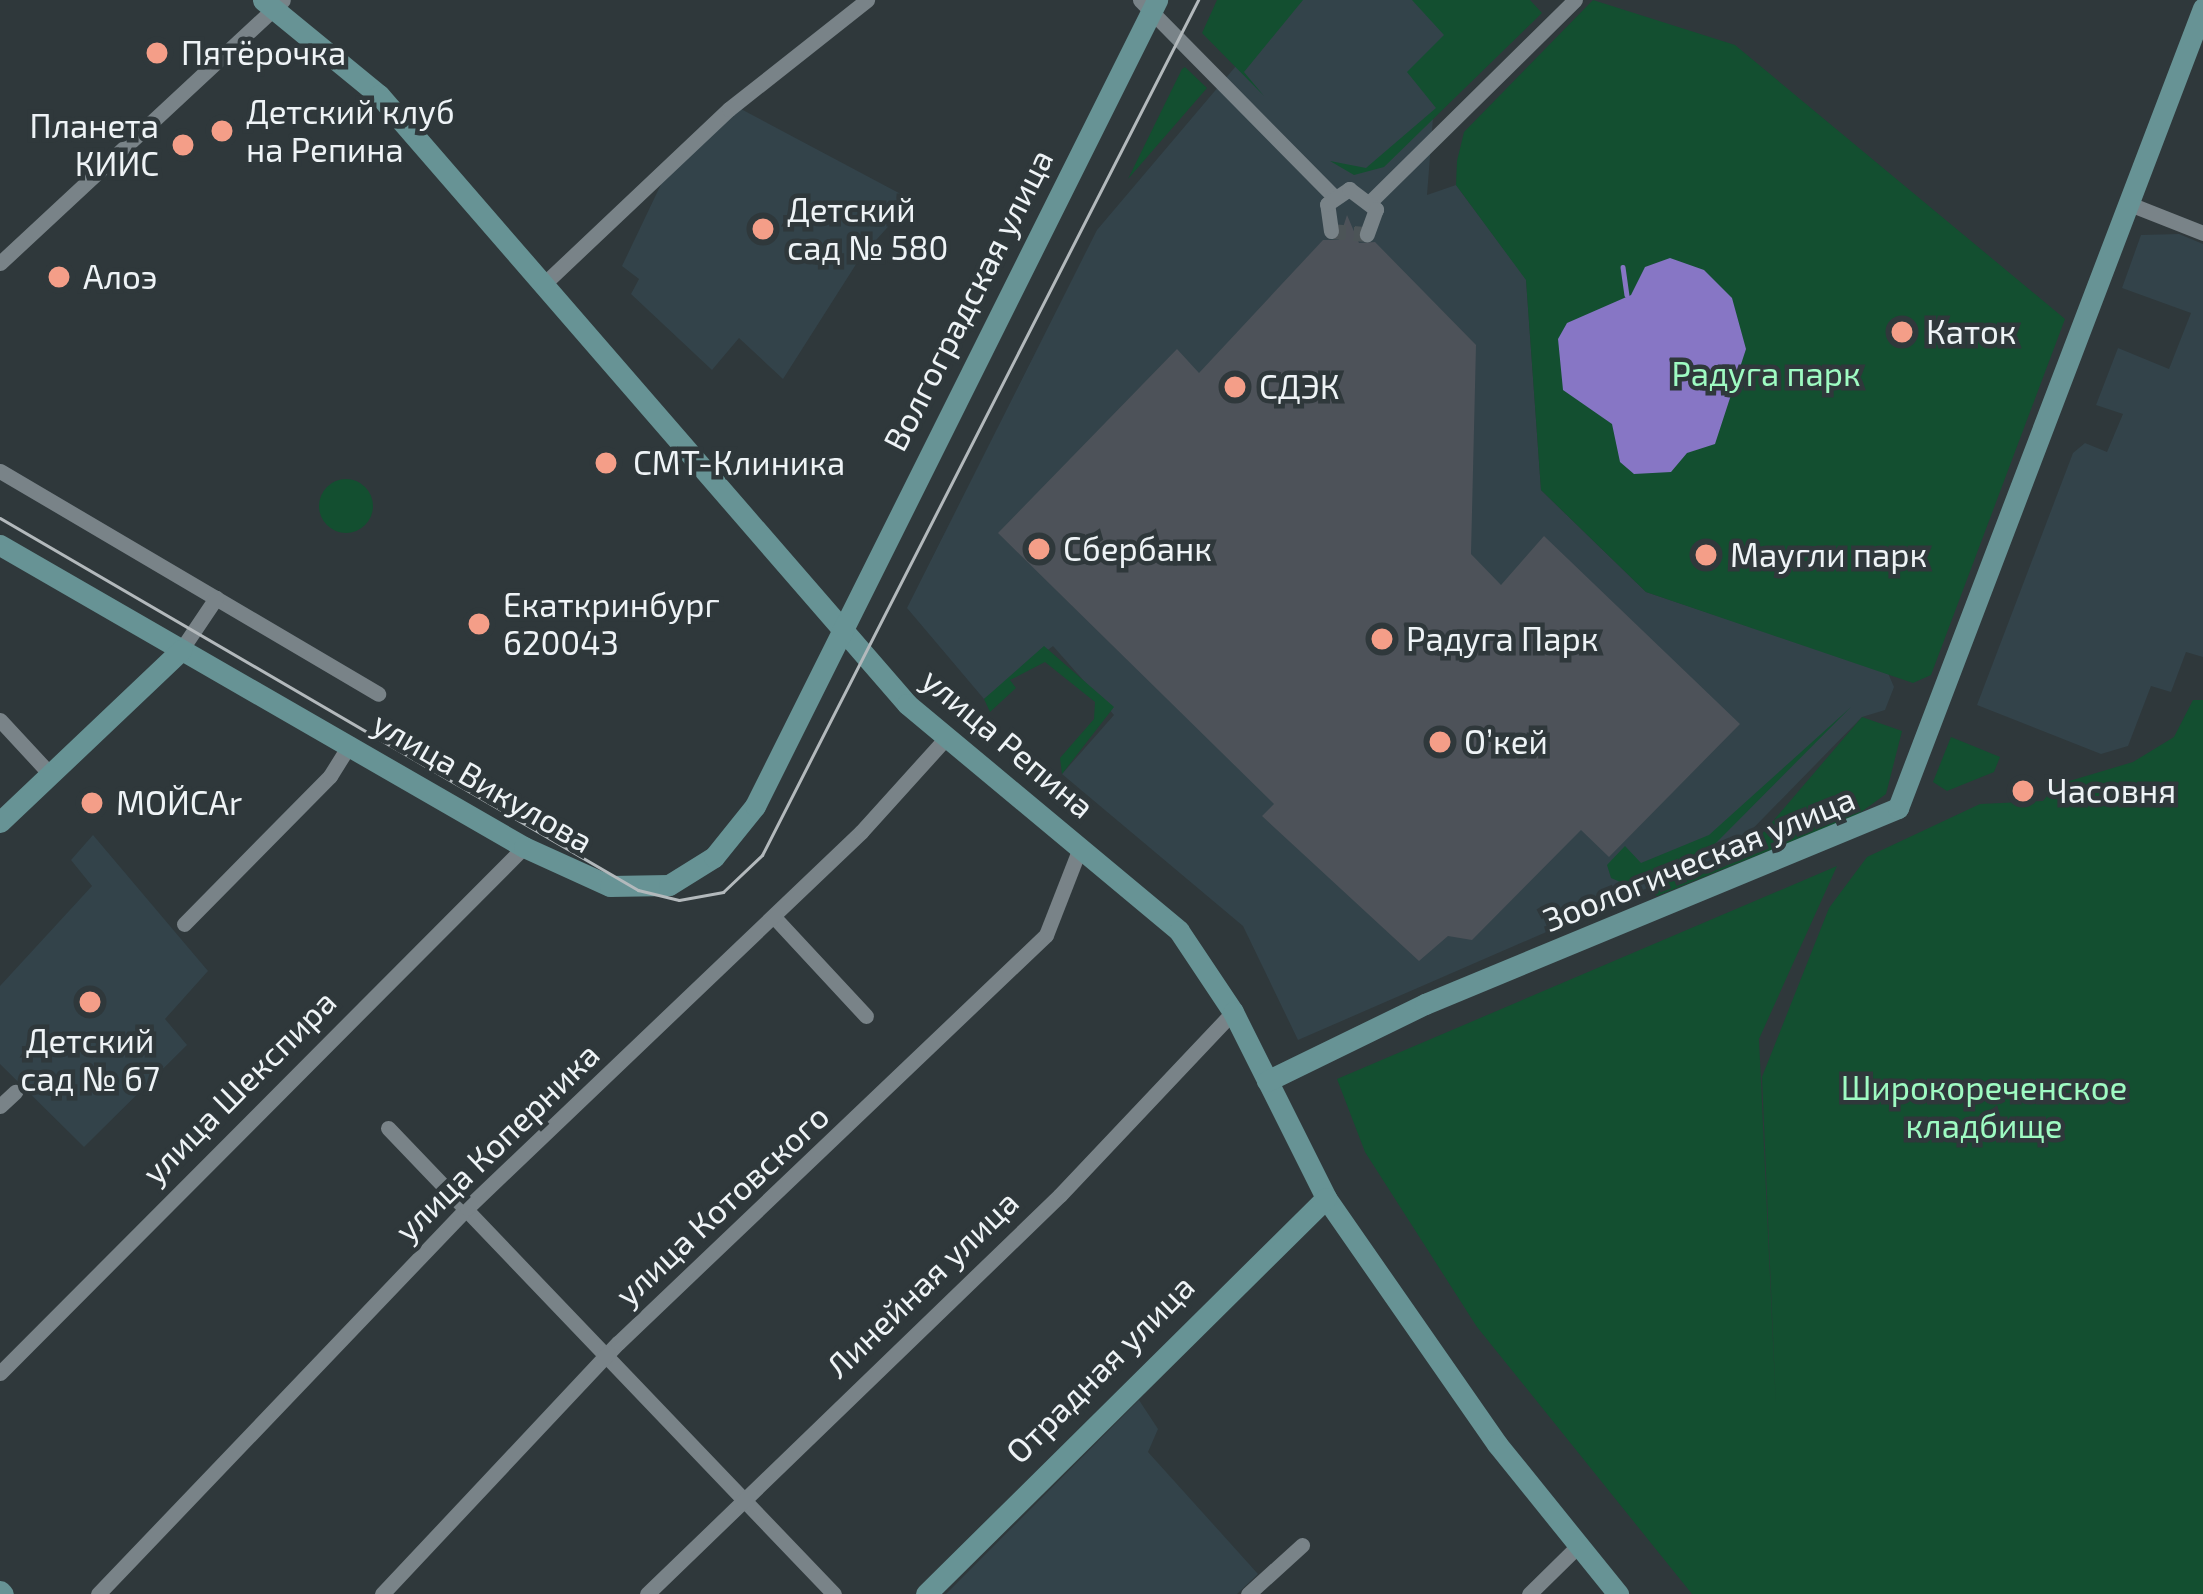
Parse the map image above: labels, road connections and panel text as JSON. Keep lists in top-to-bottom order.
{
  "streets": {
    "street": [
      "Волгоградская улица",
      "улица Репина",
      "улица Викулова",
      "Зоологическая улица",
      "улица Шекспира",
      "улица Коперника",
      "улица Котовского",
      "Линейная улица",
      "Отрадная улица"
    ]
  },
  "crossings": [
    ["Волгоградская улица", "улица Репина"],
    ["Волгоградская улица", "улица Викулова"],
    ["улица Репина", "улица Викулова"],
    ["улица Репина", "Зоологическая улица"],
    ["улица Репина", "улица Коперника"],
    ["улица Репина", "улица Котовского"],
    ["улица Репина", "Линейная улица"],
    ["улица Репина", "Отрадная улица"],
    ["улица Викулова", "улица Шекспира"]
  ],
  "parks": ["Радуга парк", "Широкореченское кладбище"],
  "places": [
    "Пятёрочка",
    "Детский клуб на Репина",
    "Планета КИИС",
    "Детский сад № 580",
    "Алоэ",
    "Каток",
    "СДЭК",
    "СМТ-Клиника",
    "Сбербанк",
    "Маугли парк",
    "Екаткринбург 620043",
    "Радуга Парк",
    "О’кей",
    "Часовня",
    "МОЙCAr",
    "Детский сад № 67"
  ]
}
